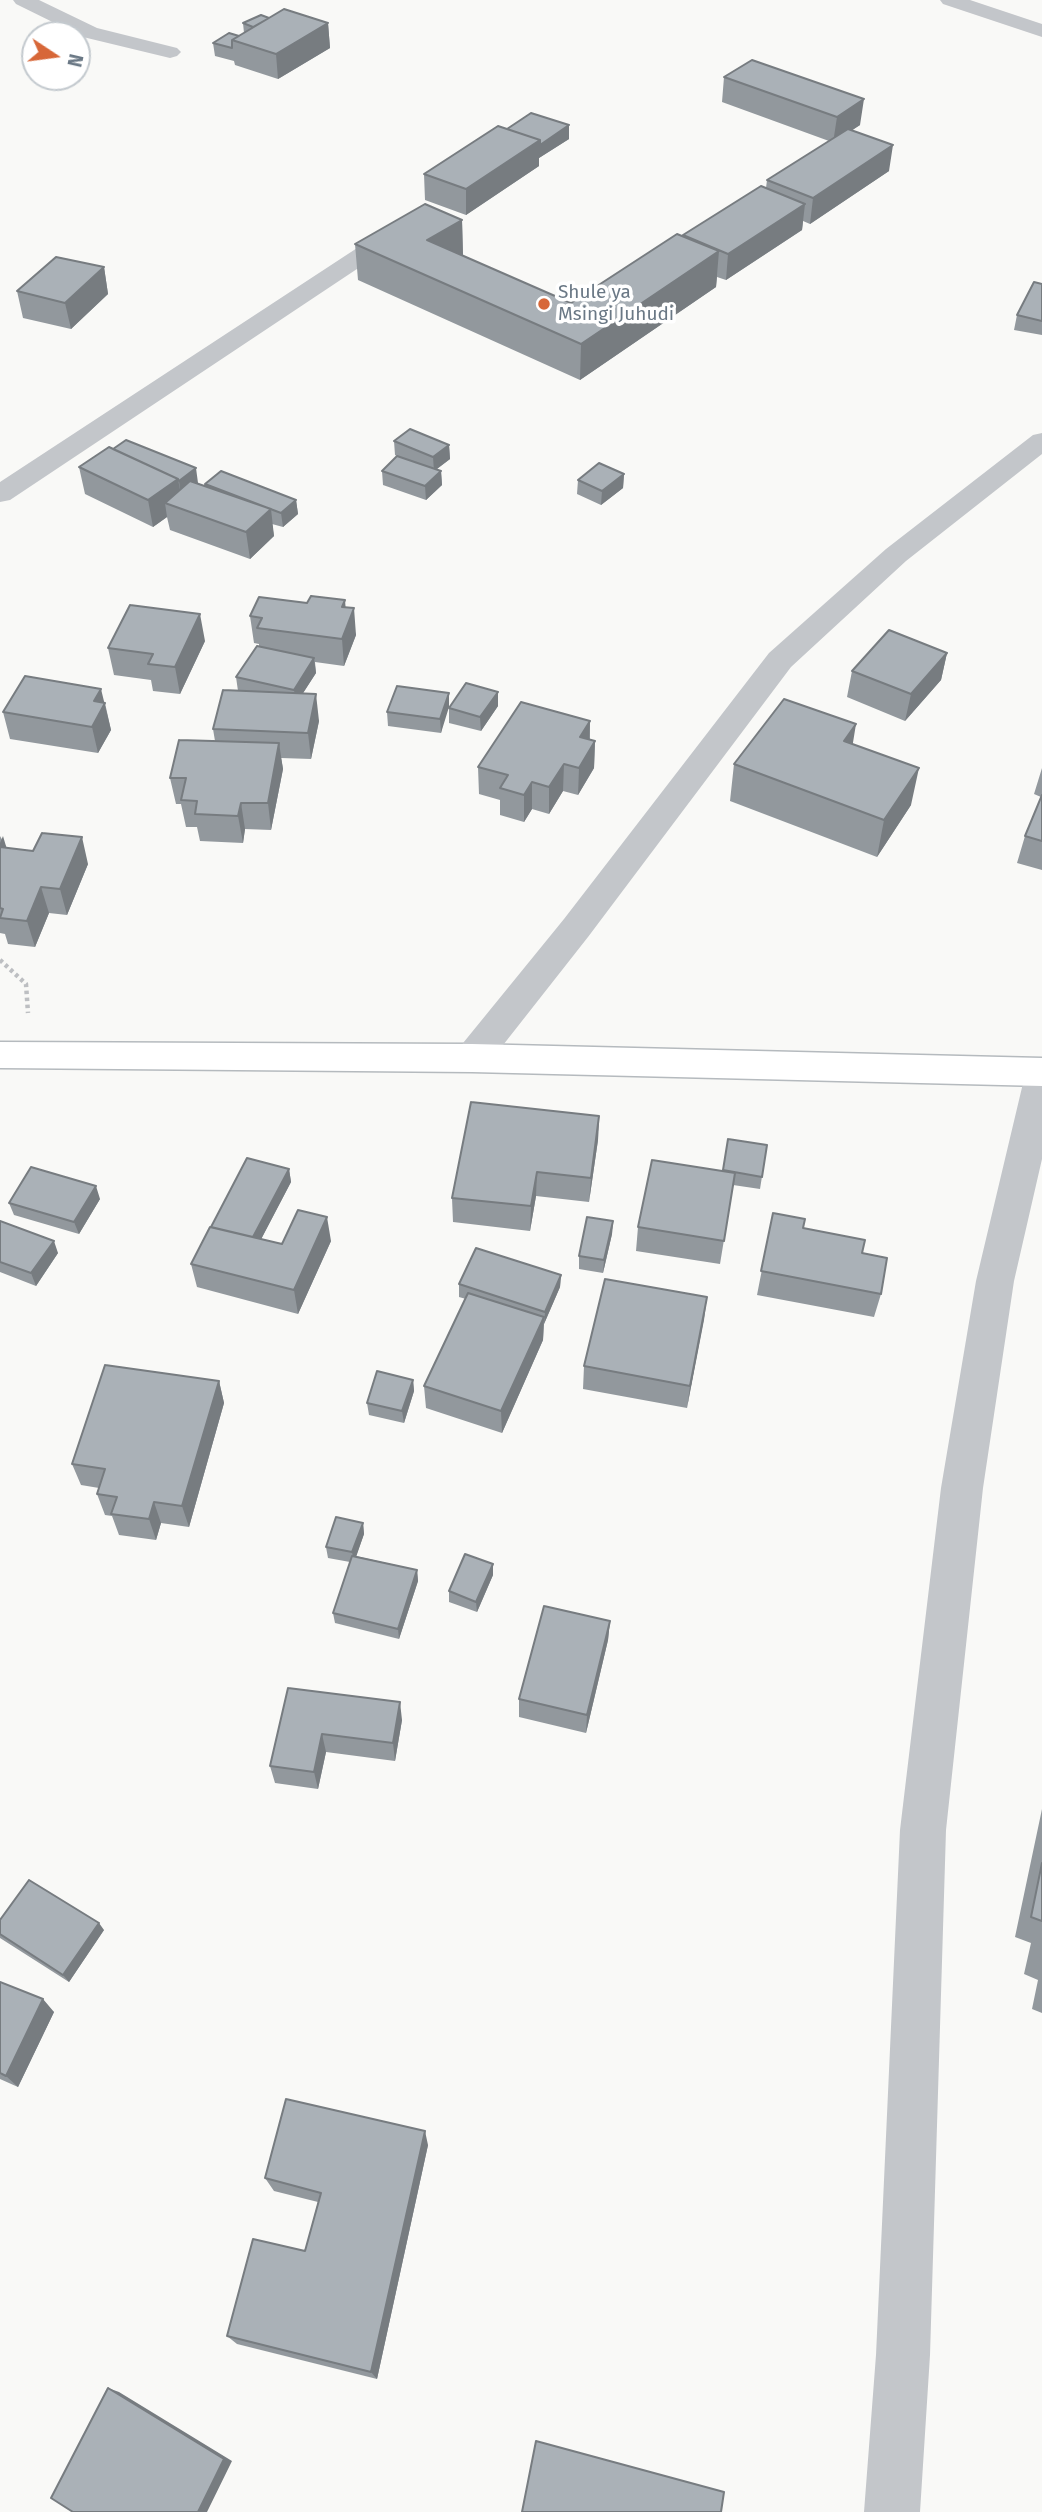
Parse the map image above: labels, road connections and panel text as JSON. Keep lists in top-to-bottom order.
{
  "places": ["Shule ya Msingi Juhudi"],
  "north": "right"
}
